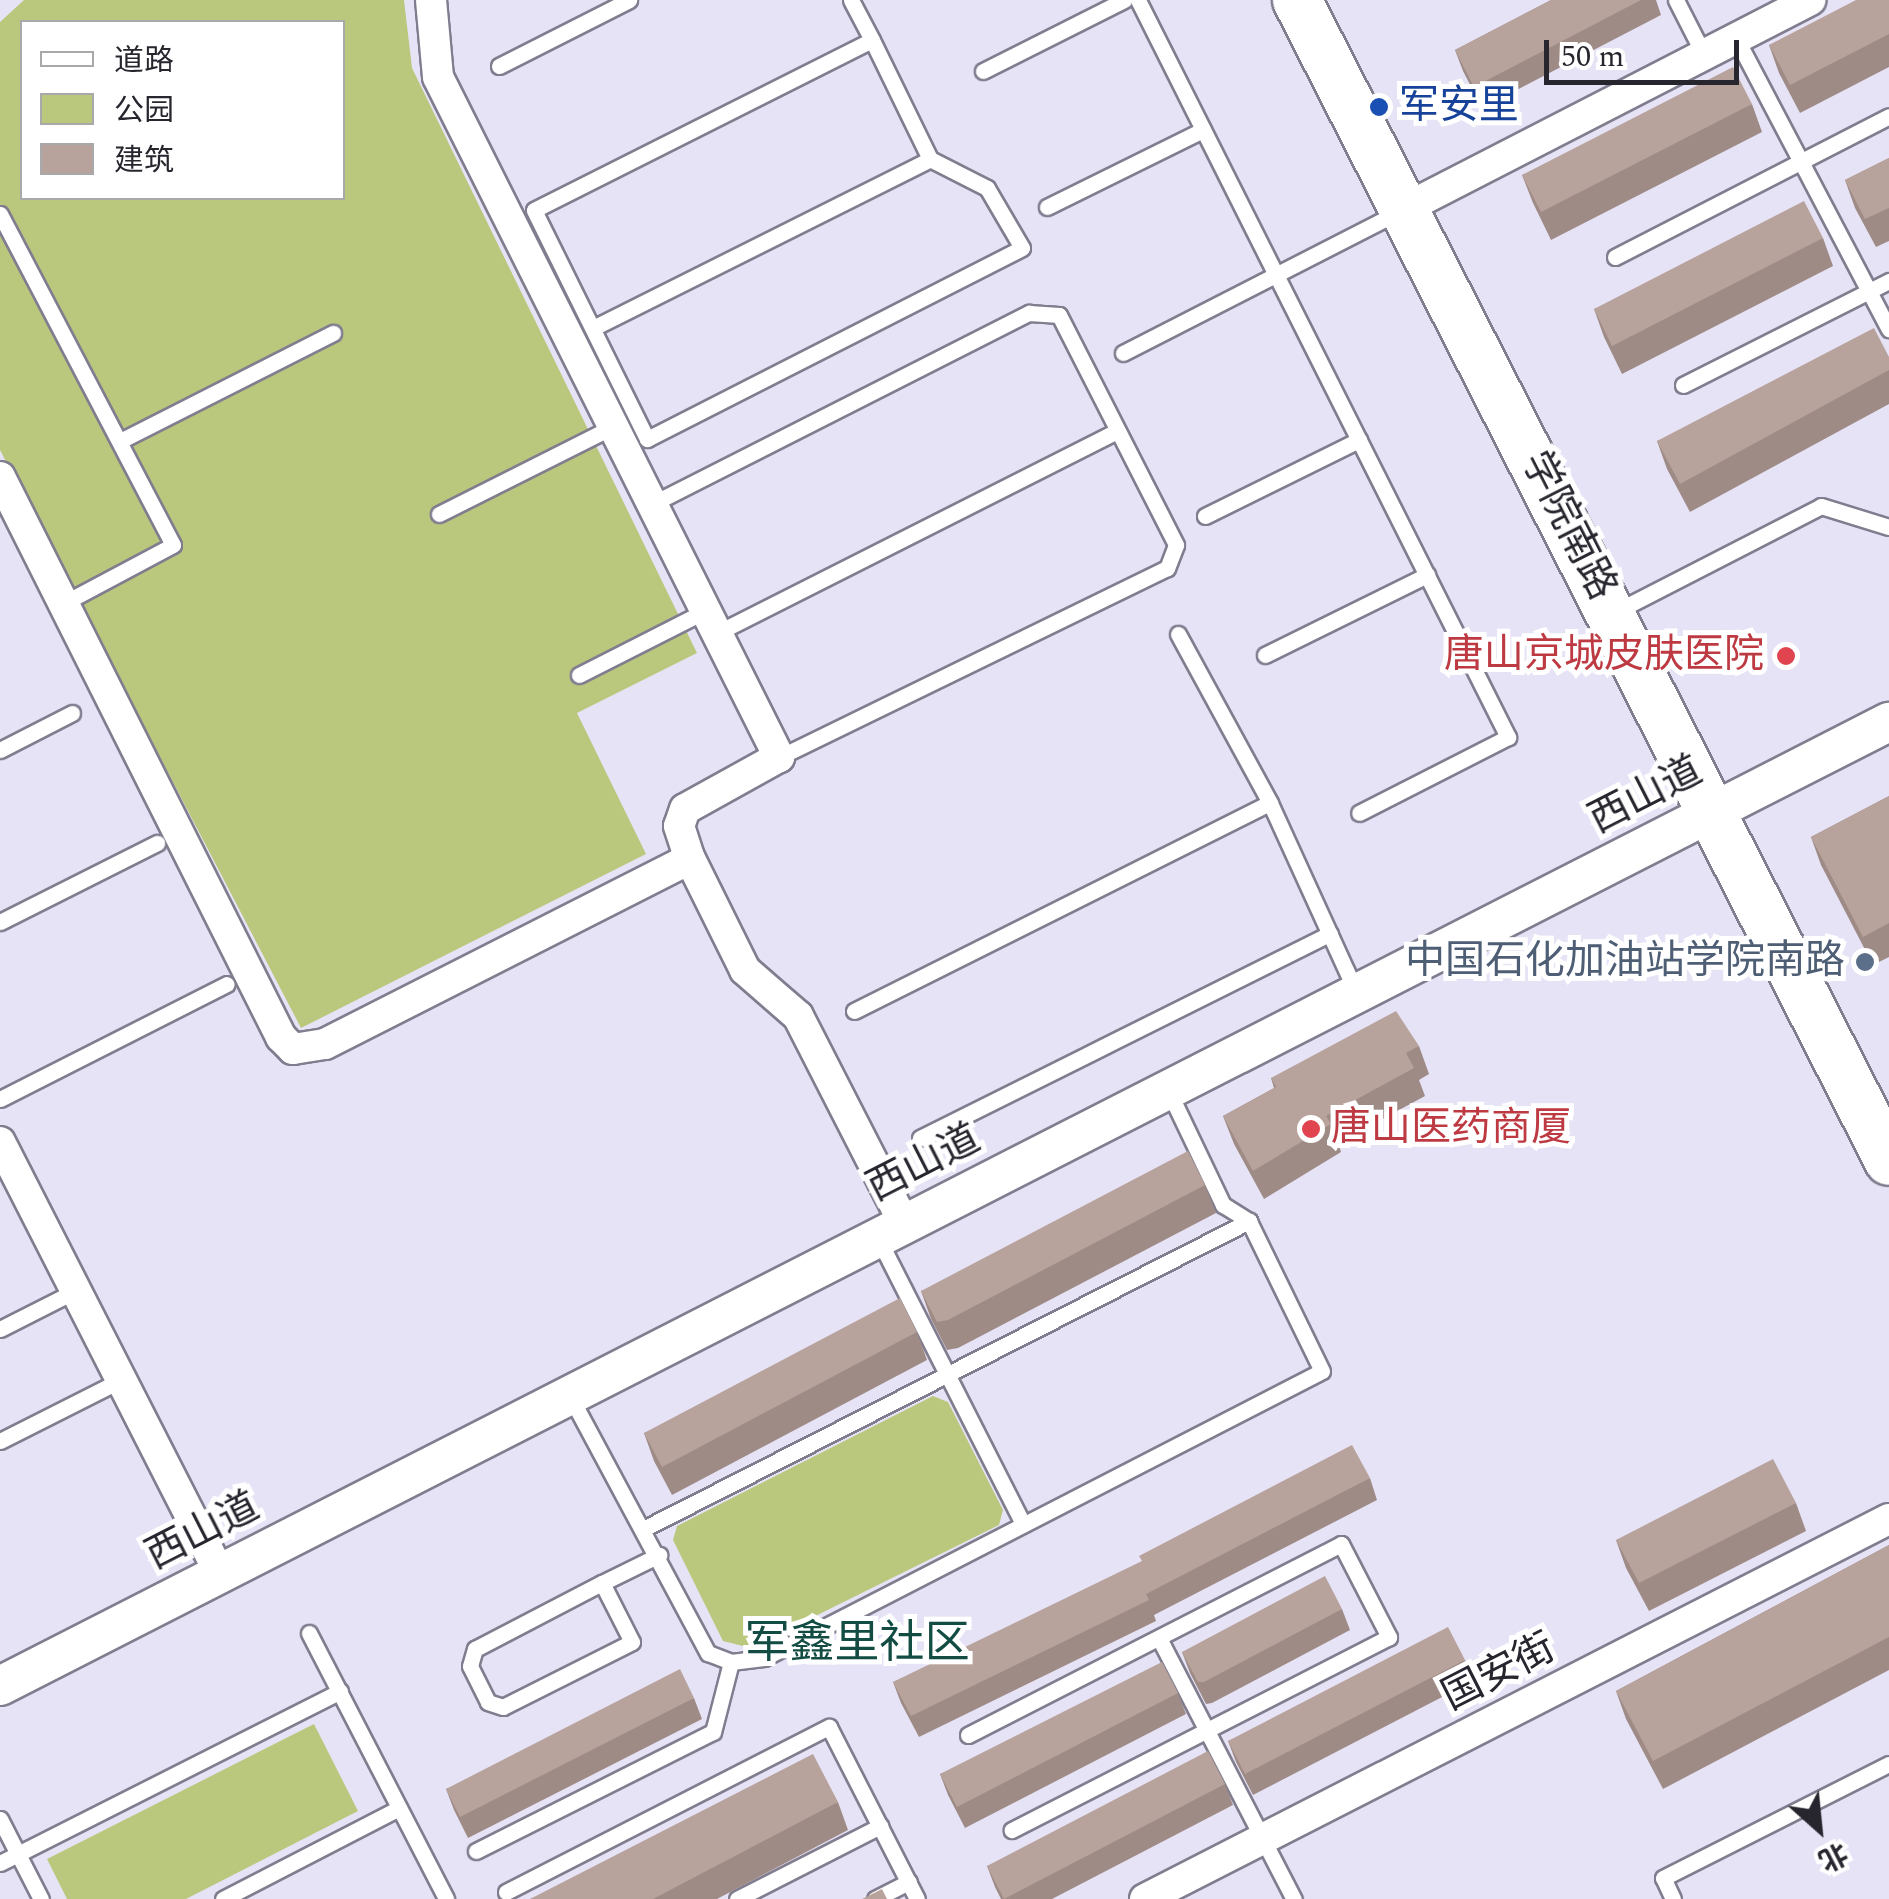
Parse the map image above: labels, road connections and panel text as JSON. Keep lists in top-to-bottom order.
{
  "streets": {
    "main road": ["学院南路"],
    "street": ["西山道", "国安街"]
  },
  "crossings": [
    ["学院南路", "西山道"]
  ],
  "districts": ["军鑫里社区"],
  "places": [
    "军安里",
    "唐山京城皮肤医院",
    "中国石化加油站学院南路",
    "唐山医药商厦"
  ],
  "legend": ["道路", "公园", "建筑"],
  "scale_bar": "50 m",
  "north": "bottom right"
}
